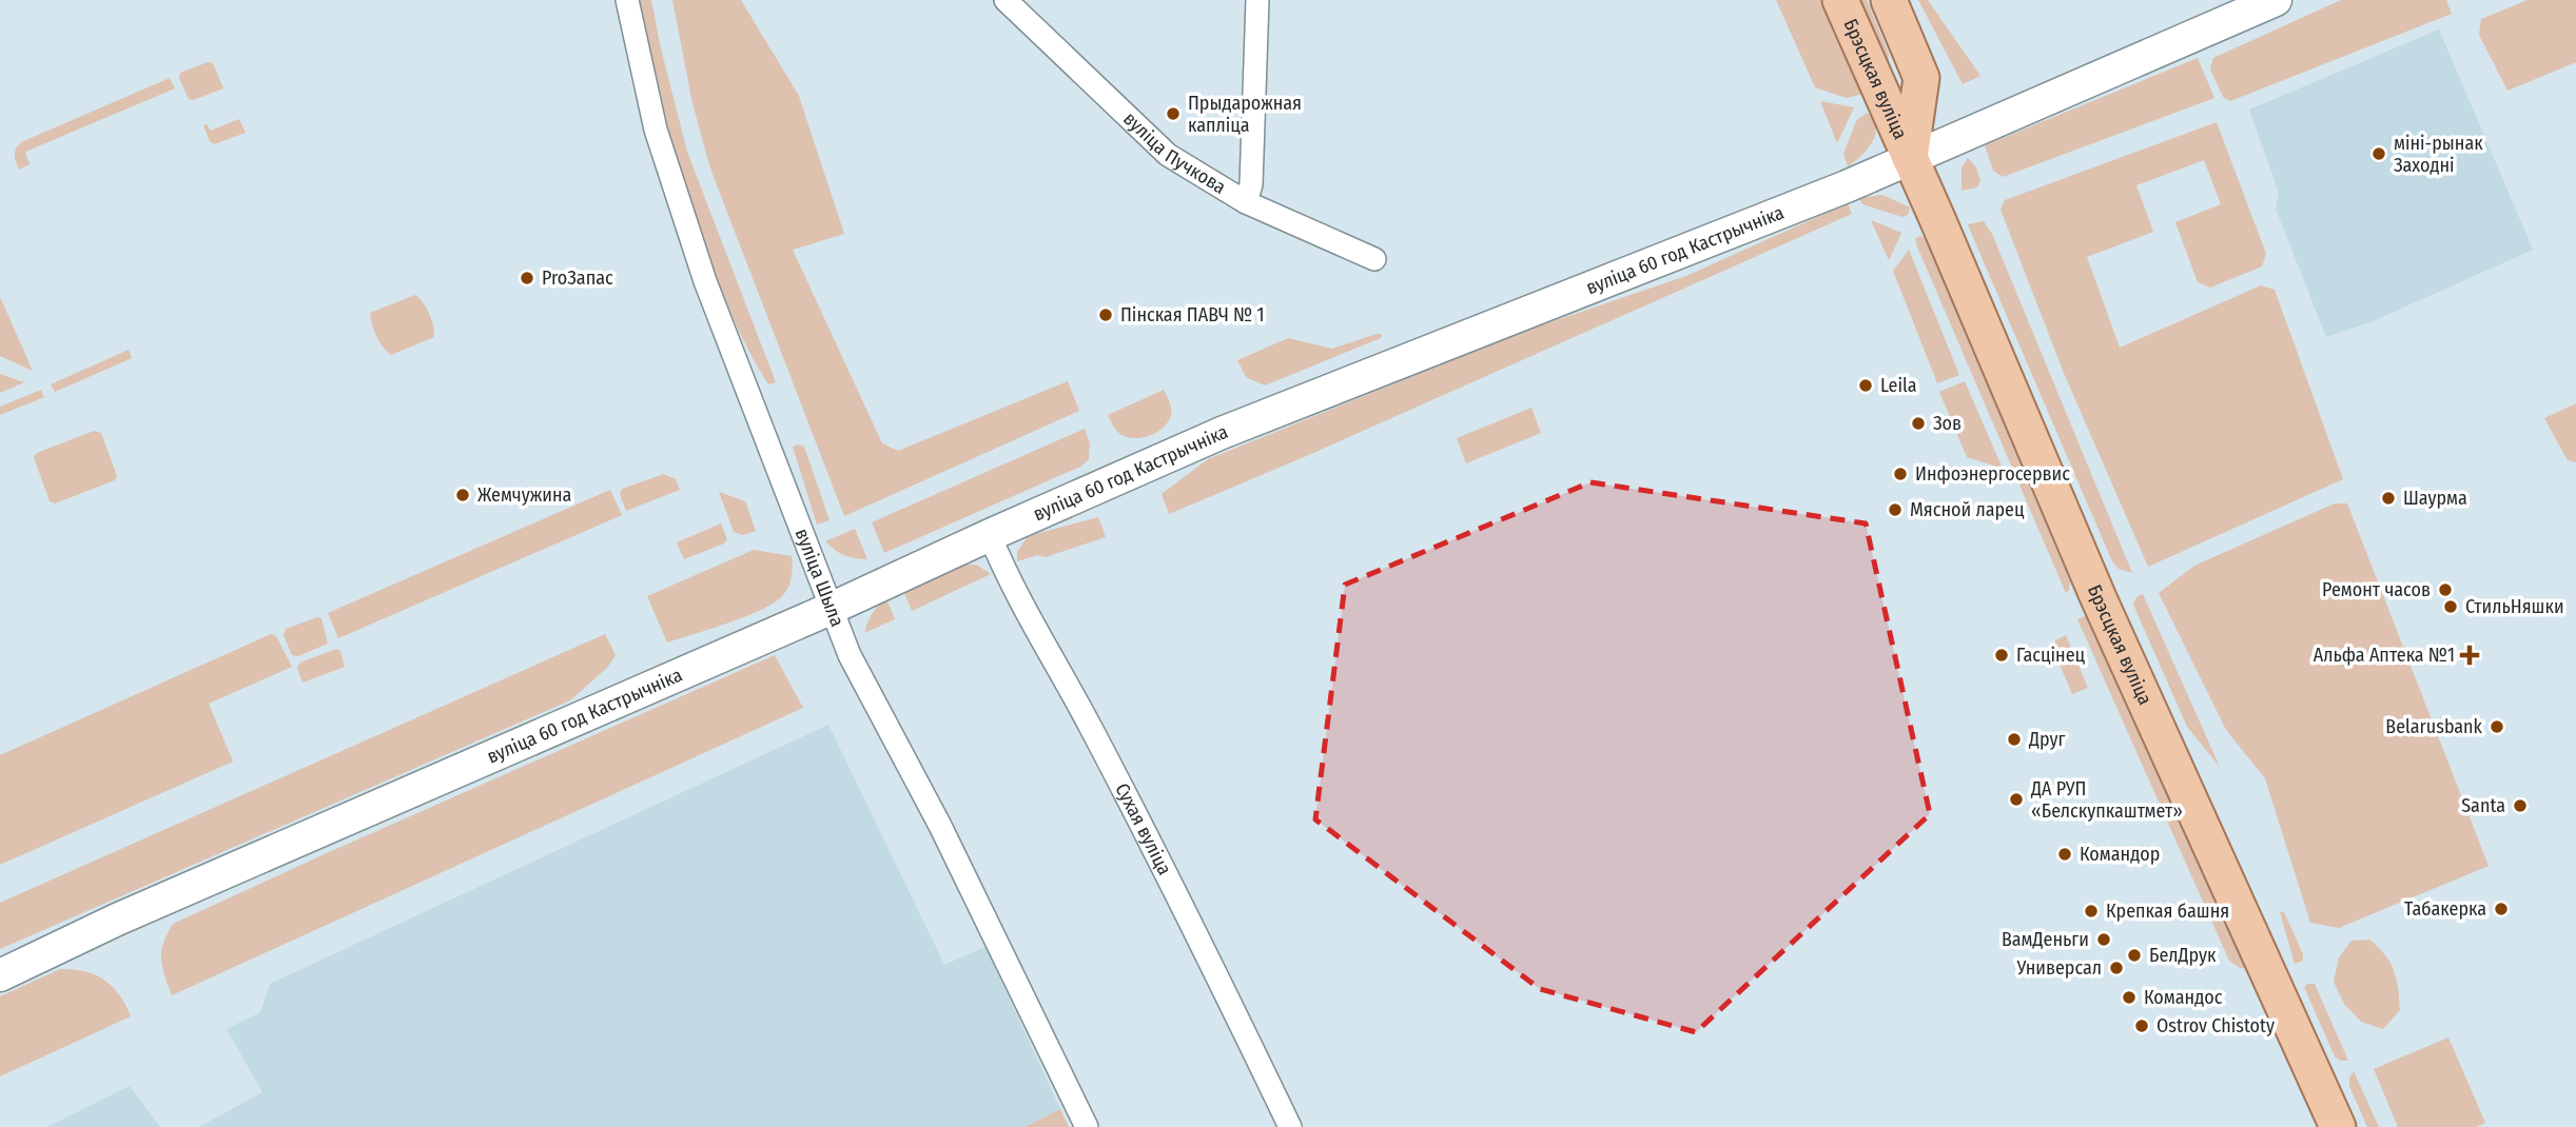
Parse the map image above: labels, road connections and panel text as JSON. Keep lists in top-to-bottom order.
{
  "streets": {
    "main road": ["Брэсцкая вуліца"],
    "street": [
      "вуліца Пучкова",
      "вуліца 60 год Кастрычніка",
      "вуліца Шыла",
      "Сухая вуліца"
    ]
  },
  "crossings": [
    ["Брэсцкая вуліца", "вуліца 60 год Кастрычніка"],
    ["вуліца 60 год Кастрычніка", "вуліца Шыла"],
    ["вуліца 60 год Кастрычніка", "Сухая вуліца"]
  ],
  "places": {
    "other": [
      "Прыдарожная капліца",
      "міні-рынак Заходні",
      "ProЗапас",
      "Пінская ПАВЧ № 1",
      "Leila",
      "Зов",
      "Инфоэнергосервис",
      "Жемчужина",
      "Шаурма",
      "Мясной ларец",
      "Ремонт часов",
      "СтильНяшки",
      "Гасцінец",
      "Belarusbank",
      "Друг",
      "ДА РУП «Белскупкаштмет»",
      "Santa",
      "Командор",
      "Табакерка",
      "Крепкая башня",
      "ВамДеньги",
      "БелДрук",
      "Универсал",
      "Командос",
      "Ostrov Chistoty"
    ],
    "health": ["Альфа Аптека №1"]
  }
}
